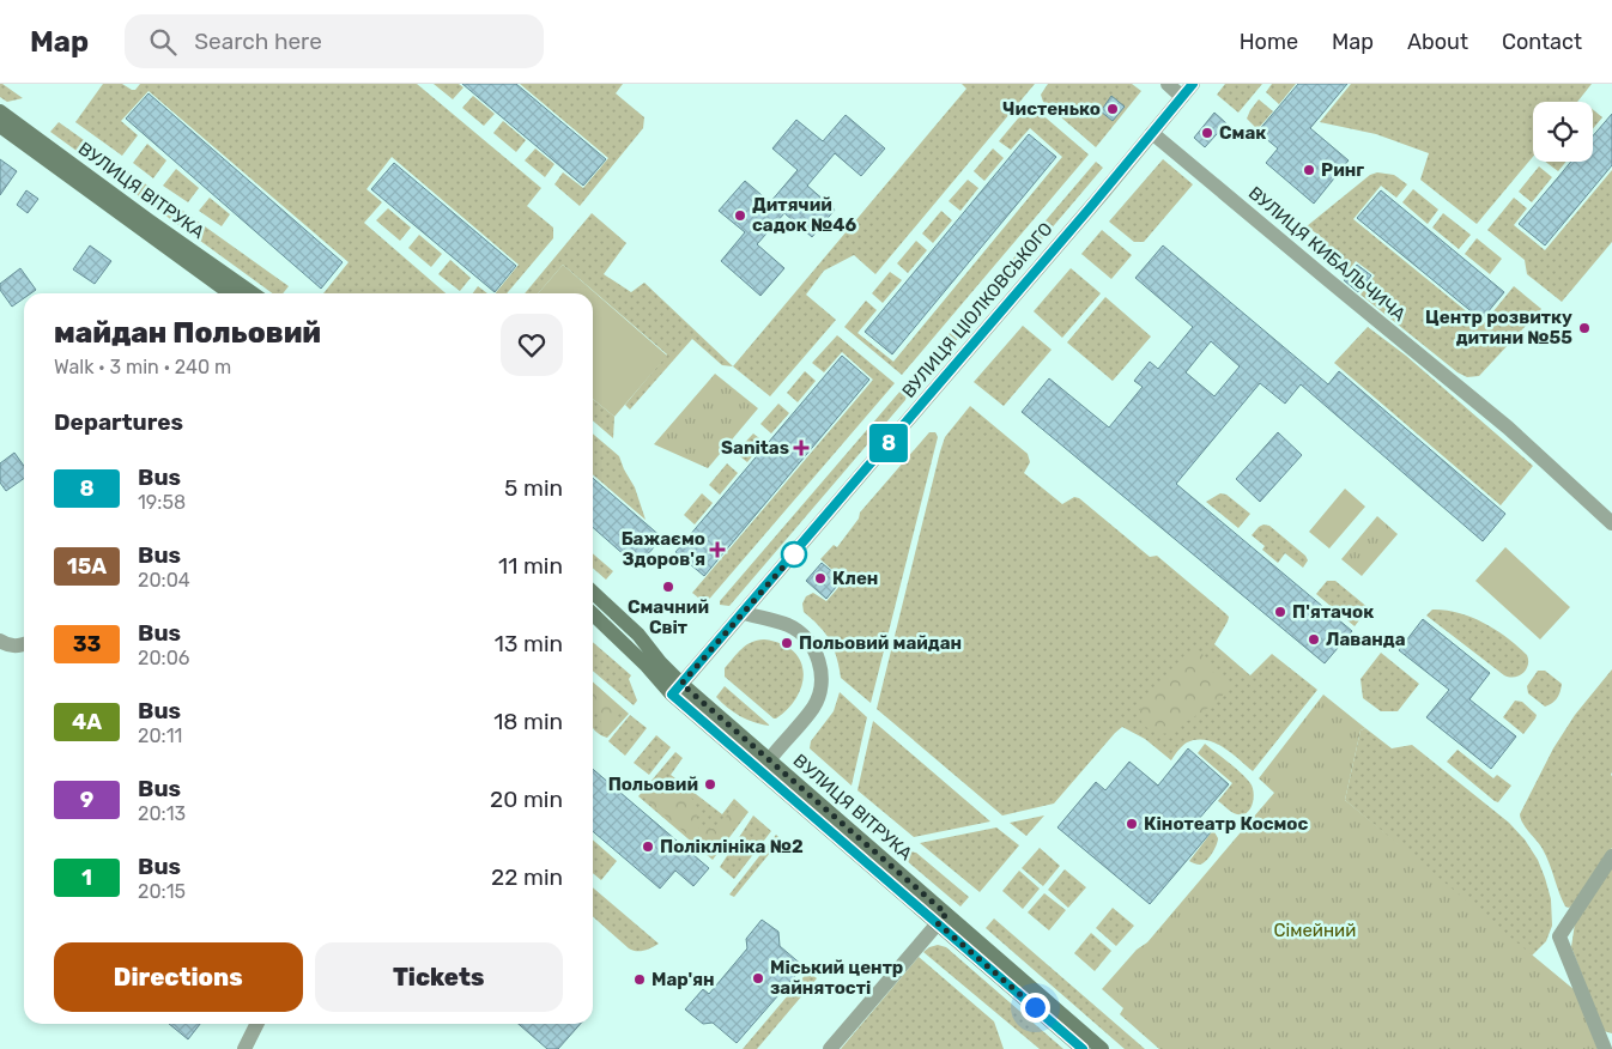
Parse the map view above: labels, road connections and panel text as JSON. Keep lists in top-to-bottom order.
{
  "streets": {
    "main road": ["ВУЛИЦЯ ВІТРУКА"],
    "street": ["ВУЛИЦЯ КИБАЛЬЧИЧА", "ВУЛИЦЯ ЦІОЛКОВСЬКОГО"]
  },
  "crossings": [
    ["ВУЛИЦЯ ВІТРУКА", "ВУЛИЦЯ ЦІОЛКОВСЬКОГО"],
    ["ВУЛИЦЯ КИБАЛЬЧИЧА", "ВУЛИЦЯ ЦІОЛКОВСЬКОГО"]
  ],
  "parks": ["Сімейний"],
  "places": {
    "other": [
      "Чистенько",
      "Смак",
      "Ринг",
      "Дитячий садок №46",
      "Центр розвитку дитини №55",
      "Клен",
      "Смачний Світ",
      "П'ятачок",
      "Лаванда",
      "Польовий майдан",
      "Польовий",
      "Кінотеатр Космос",
      "Поліклініка №2",
      "Міський центр зайнятості",
      "Мар'ян"
    ],
    "health": ["Sanitas", "Бажаємо Здоров'я"]
  },
  "lines": ["bus line 8"],
  "page": {
    "header": "Map",
    "search": "Search here",
    "nav": [
      "Home",
      "Map",
      "About",
      "Contact"
    ],
    "on_map": "8",
    "heading": [
      ["майдан Польовий", "Walk · 3 min · 240 m"],
      "Departures"
    ],
    "list": [
      {
        "mark": "8",
        "name": "Bus",
        "note": "19:58",
        "value": "5 min"
      },
      {
        "mark": "15A",
        "name": "Bus",
        "note": "20:04",
        "value": "11 min"
      },
      {
        "mark": "33",
        "name": "Bus",
        "note": "20:06",
        "value": "13 min"
      },
      {
        "mark": "4А",
        "name": "Bus",
        "note": "20:11",
        "value": "18 min"
      },
      {
        "mark": "9",
        "name": "Bus",
        "note": "20:13",
        "value": "20 min"
      },
      {
        "mark": "1",
        "name": "Bus",
        "note": "20:15",
        "value": "22 min"
      }
    ],
    "buttons": ["Directions", "Tickets"]
  }
}
